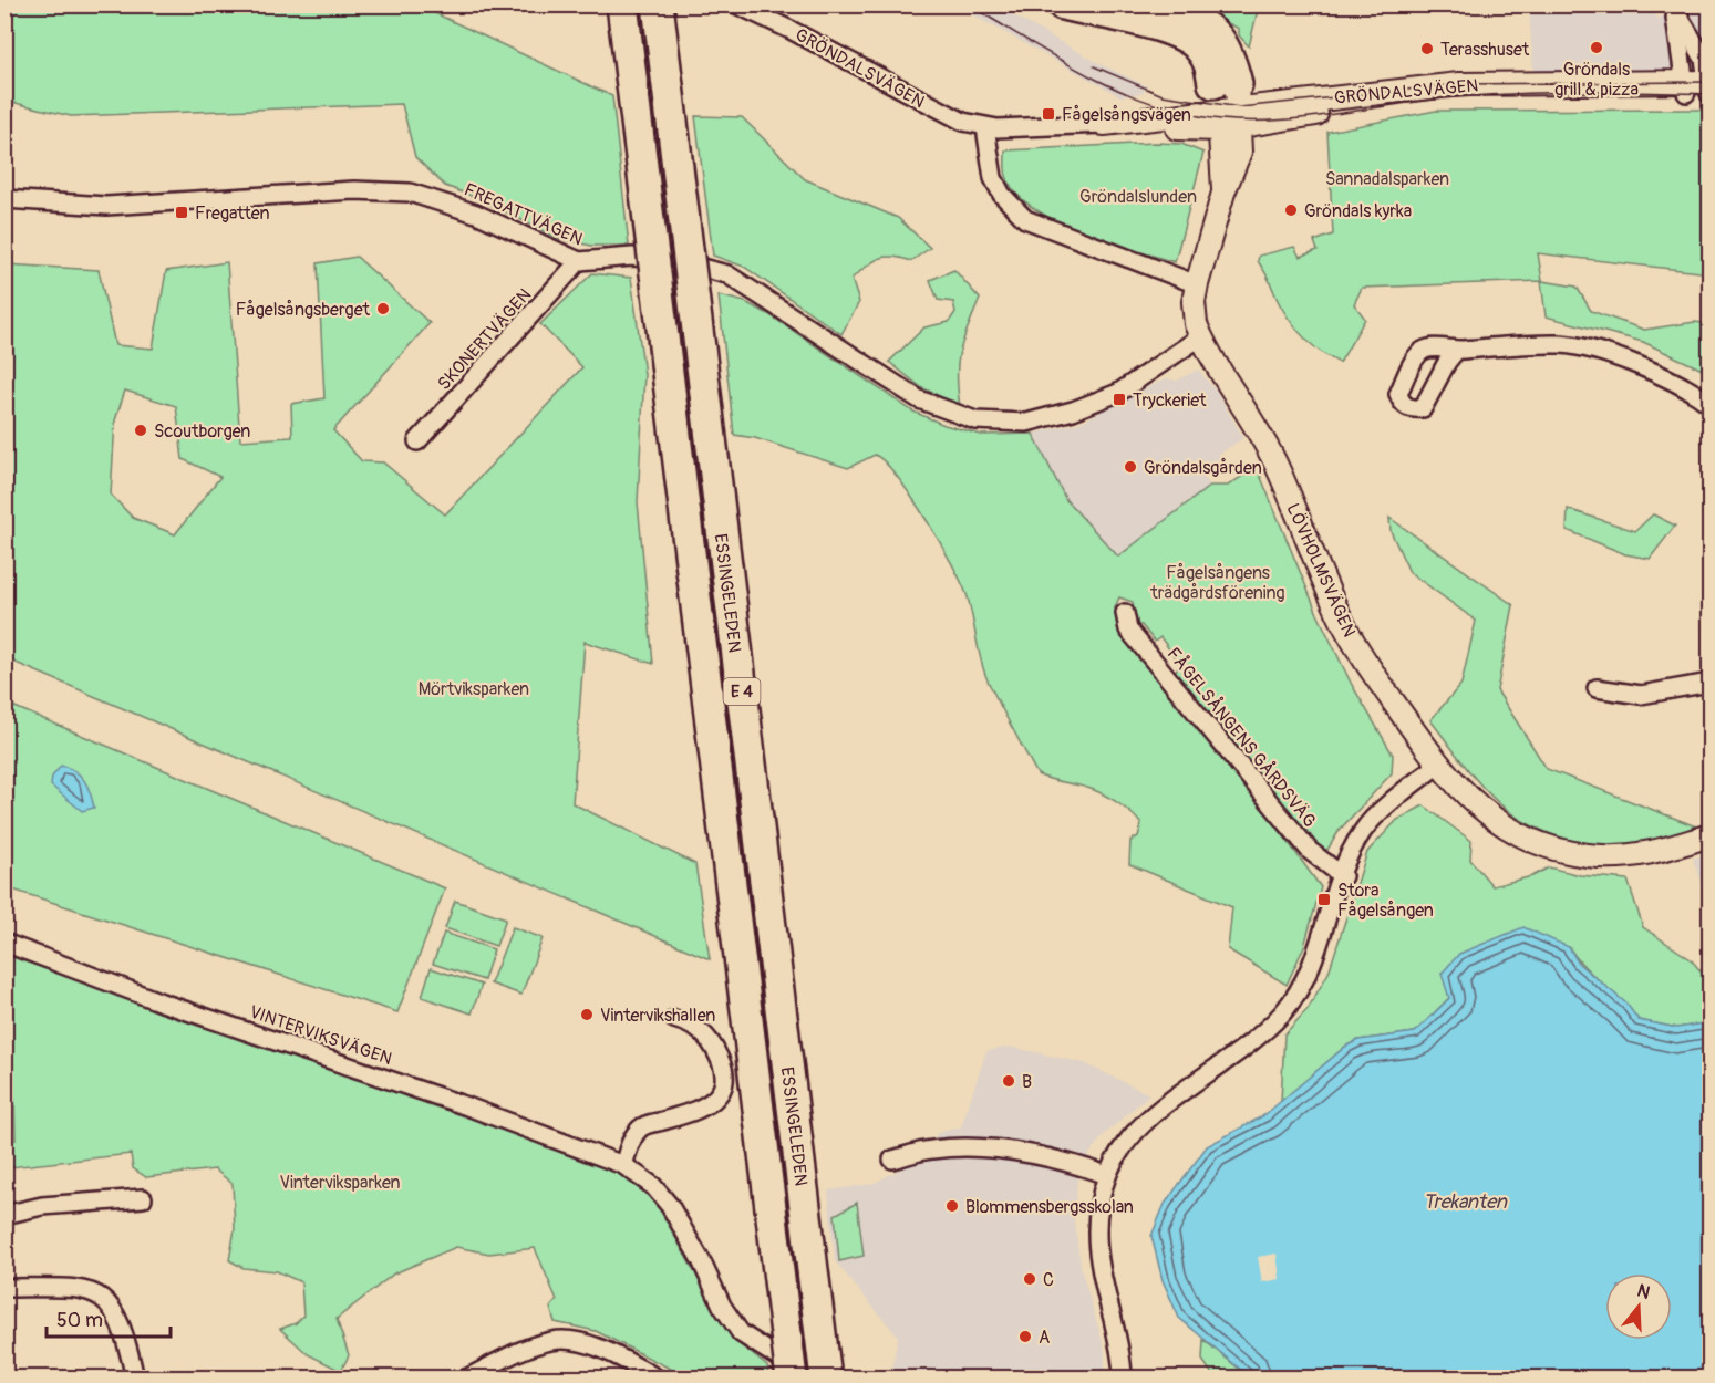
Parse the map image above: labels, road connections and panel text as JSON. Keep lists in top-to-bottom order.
{
  "streets": {
    "highway": ["ESSINGELEDEN", "E 4"],
    "street": [
      "GRÖNDALSVÄGEN",
      "FREGATTVÄGEN",
      "SKONERTVÄGEN",
      "LÖVHOLMSVÄGEN",
      "FÅGELSÅNGENS GÅRDSVÄG",
      "VINTERVIKSVÄGEN"
    ]
  },
  "crossings": [
    ["GRÖNDALSVÄGEN", "LÖVHOLMSVÄGEN"],
    ["FREGATTVÄGEN", "SKONERTVÄGEN"],
    ["FREGATTVÄGEN", "LÖVHOLMSVÄGEN"]
  ],
  "water": ["Trekanten"],
  "parks": [
    "Sannadalsparken",
    "Gröndalslunden",
    "Fågelsångens trädgårdsförening",
    "Mörtviksparken",
    "Vinterviksparken"
  ],
  "places": {
    "other": [
      "Gröndals grill & pizza",
      "Terasshuset",
      "Gröndals kyrka",
      "Fågelsångsberget",
      "Scoutborgen",
      "Gröndalsgården",
      "Vintervikshallen",
      "B",
      "Blommensbergsskolan",
      "C",
      "A"
    ],
    "transit": [
      "Fågelsångsvägen",
      "Fregatten",
      "Tryckeriet",
      "Stora Fågelsången"
    ]
  },
  "scale_bar": "50 m",
  "north": "top"
}
